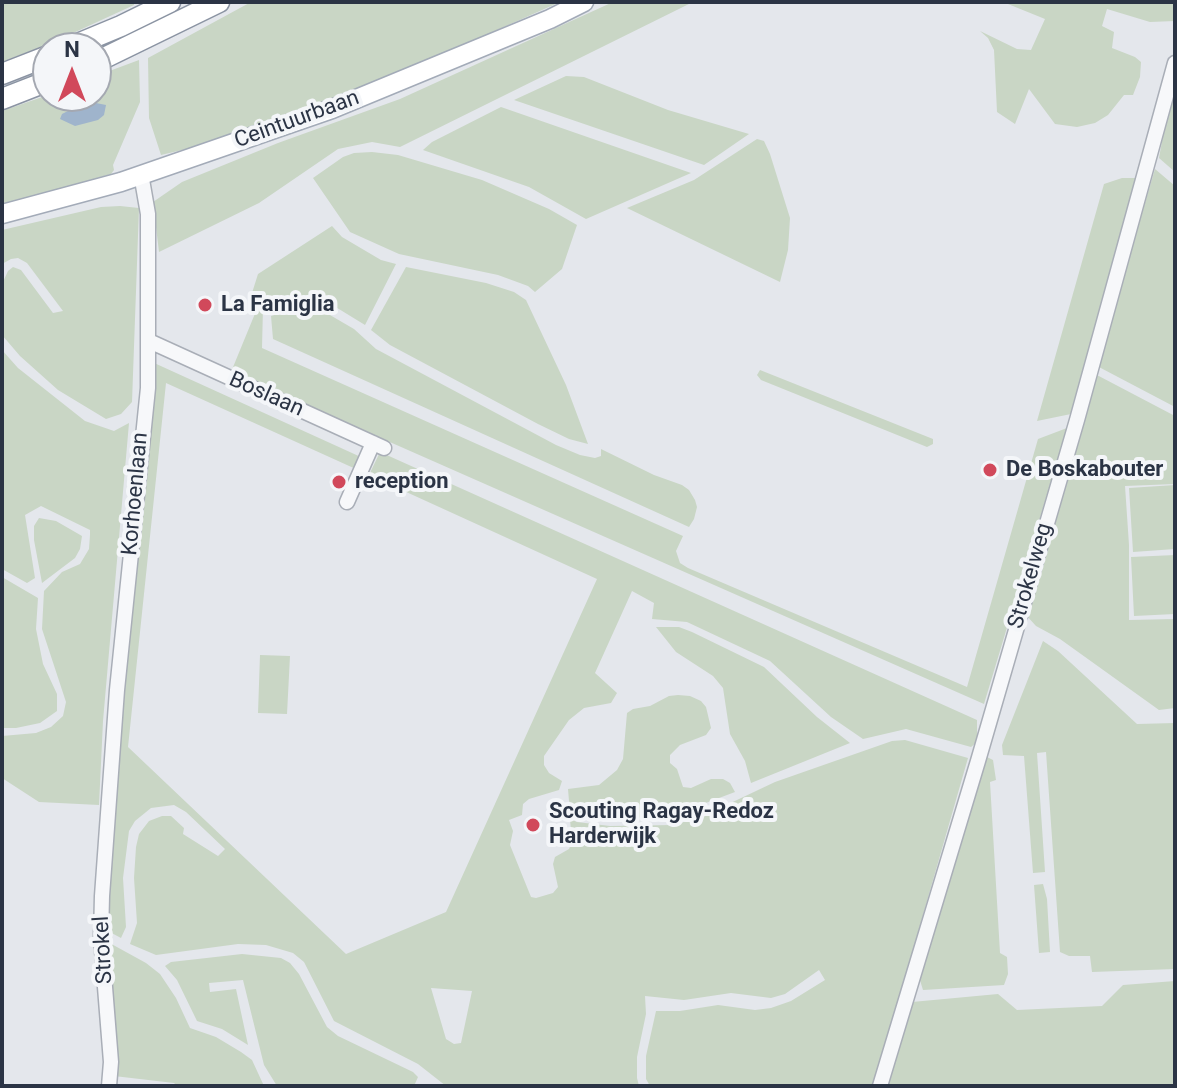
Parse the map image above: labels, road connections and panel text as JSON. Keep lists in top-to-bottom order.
{
  "streets": {
    "main road": ["Ceintuurbaan"],
    "street": [
      "Boslaan",
      "Korhoenlaan",
      "Strokelweg",
      "Strokel"
    ]
  },
  "crossings": [
    ["Ceintuurbaan", "Korhoenlaan"],
    ["Boslaan", "Korhoenlaan"],
    ["Korhoenlaan", "Strokel"]
  ],
  "places": [
    "La Famiglia",
    "De Boskabouter",
    "reception",
    "Scouting Ragay-Redoz Harderwijk"
  ],
  "north": "top"
}
